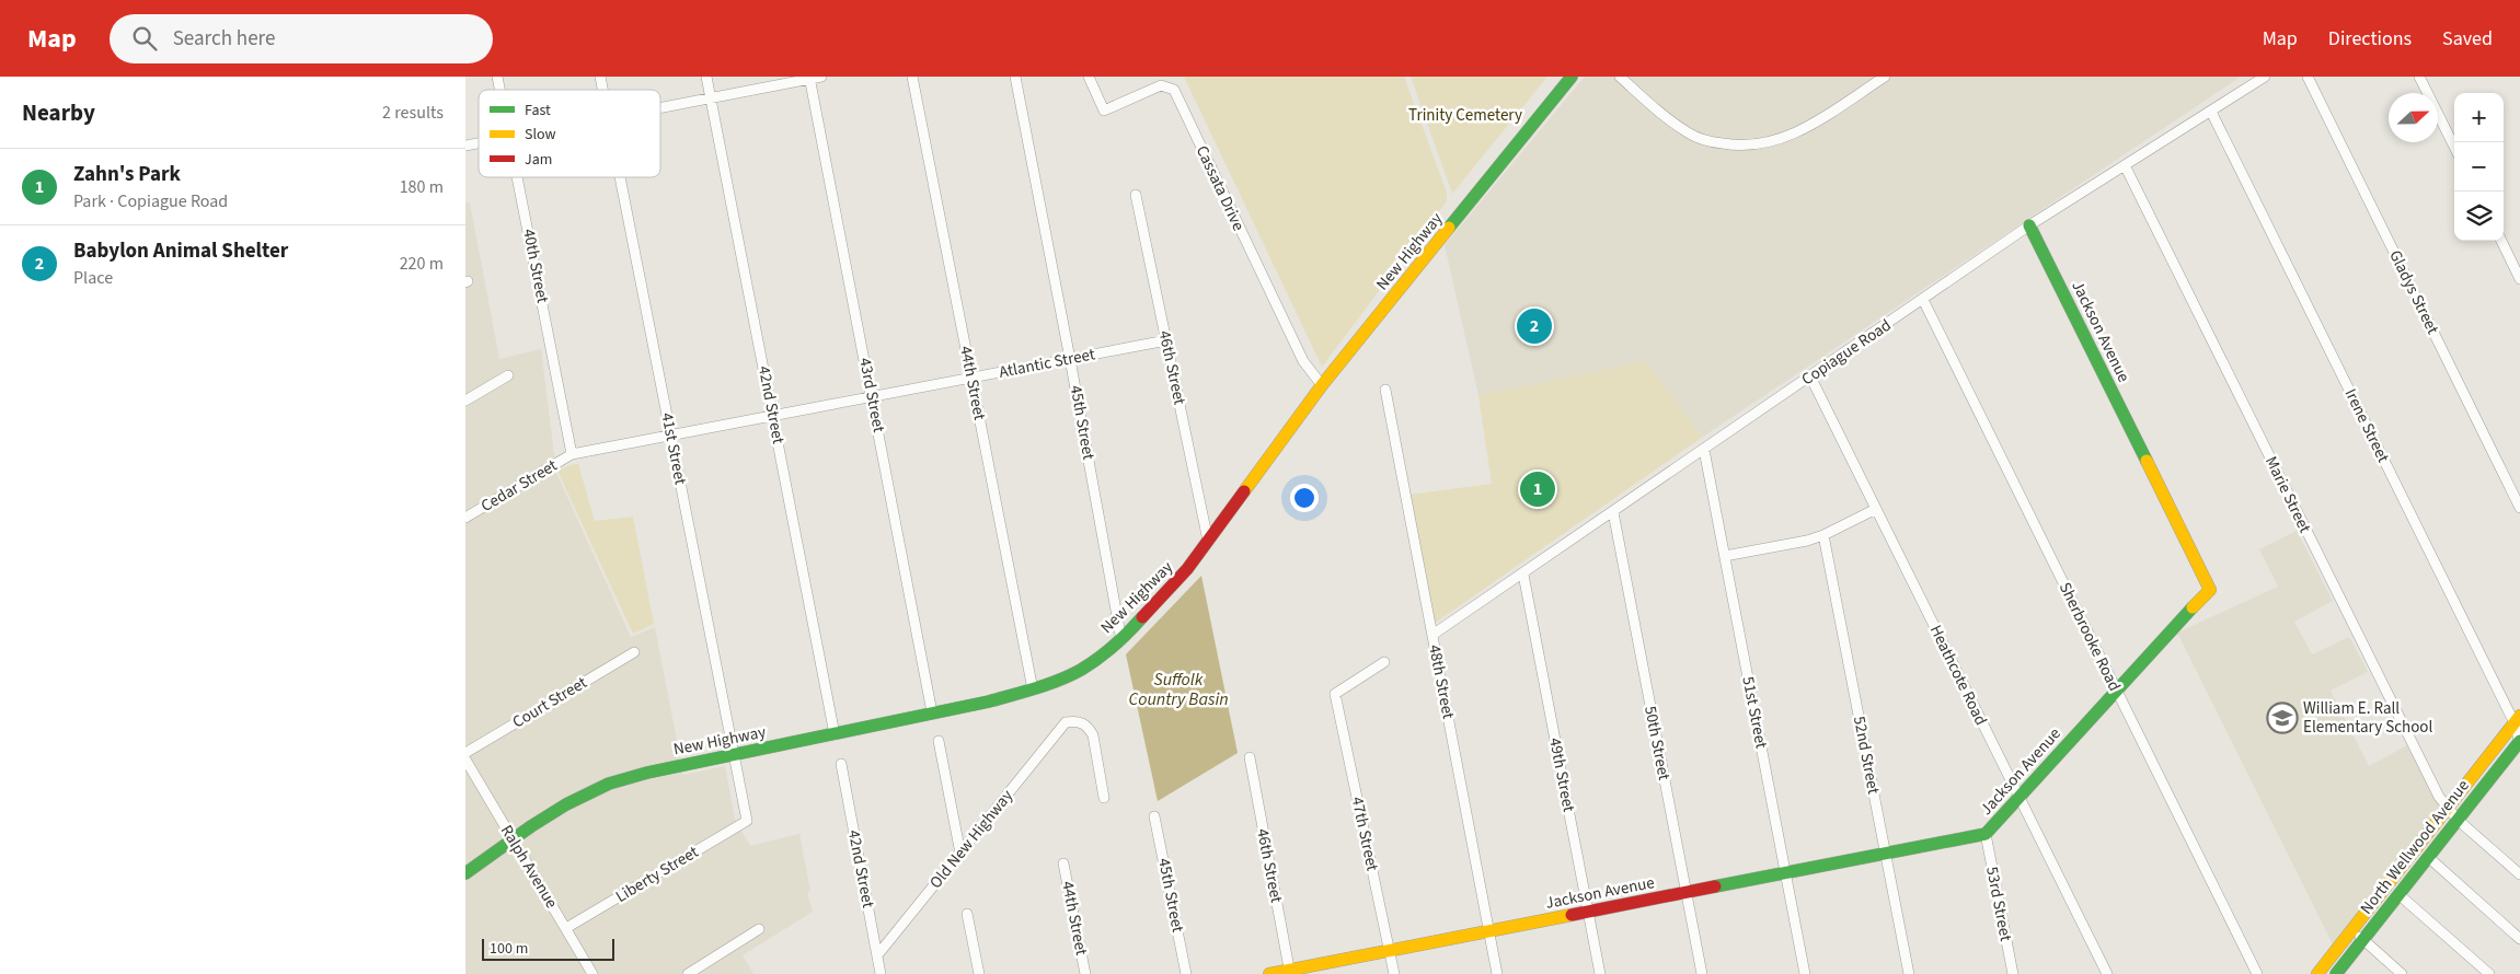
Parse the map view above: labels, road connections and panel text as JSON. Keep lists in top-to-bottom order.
{
  "streets": {
    "main road": ["New Highway", "Jackson Avenue", "North Wellwood Avenue"],
    "street": [
      "Cassata Drive",
      "40th Street",
      "Gladys Street",
      "Copiague Road",
      "Atlantic Street",
      "46th Street",
      "44th Street",
      "43rd Street",
      "42nd Street",
      "45th Street",
      "Irene Street",
      "41st Street",
      "Cedar Street",
      "Marie Street",
      "Sherbrooke Road",
      "Heathcote Road",
      "48th Street",
      "Court Street",
      "51st Street",
      "50th Street",
      "52nd Street",
      "49th Street",
      "47th Street",
      "Old New Highway",
      "Ralph Avenue",
      "Liberty Street",
      "53rd Street"
    ]
  },
  "crossings": [
    ["Cassata Drive", "New Highway"],
    ["New Highway", "46th Street"],
    ["New Highway", "44th Street"],
    ["New Highway", "43rd Street"],
    ["New Highway", "42nd Street"],
    ["New Highway", "45th Street"],
    ["New Highway", "41st Street"],
    ["New Highway", "Ralph Avenue"],
    ["40th Street", "Atlantic Street"],
    ["40th Street", "Cedar Street"],
    ["Jackson Avenue", "Copiague Road"],
    ["Jackson Avenue", "46th Street"],
    ["Jackson Avenue", "Sherbrooke Road"],
    ["Jackson Avenue", "Heathcote Road"],
    ["Jackson Avenue", "48th Street"],
    ["Jackson Avenue", "51st Street"],
    ["Jackson Avenue", "50th Street"],
    ["Jackson Avenue", "52nd Street"],
    ["Jackson Avenue", "49th Street"],
    ["Jackson Avenue", "47th Street"],
    ["Jackson Avenue", "53rd Street"],
    ["Copiague Road", "Irene Street"],
    ["Copiague Road", "Marie Street"],
    ["Copiague Road", "Sherbrooke Road"],
    ["Copiague Road", "Heathcote Road"],
    ["Copiague Road", "48th Street"],
    ["Copiague Road", "51st Street"],
    ["Copiague Road", "50th Street"],
    ["Copiague Road", "49th Street"],
    ["Atlantic Street", "46th Street"],
    ["Atlantic Street", "44th Street"],
    ["Atlantic Street", "43rd Street"],
    ["Atlantic Street", "42nd Street"],
    ["Atlantic Street", "45th Street"],
    ["Atlantic Street", "41st Street"],
    ["Atlantic Street", "Cedar Street"],
    ["42nd Street", "Old New Highway"],
    ["Irene Street", "North Wellwood Avenue"],
    ["41st Street", "Liberty Street"],
    ["Marie Street", "North Wellwood Avenue"],
    ["Ralph Avenue", "Liberty Street"]
  ],
  "water": ["Suffolk Country Basin"],
  "parks": ["Trinity Cemetery"],
  "places": {
    "school or university": ["William E. Rall Elementary School"]
  },
  "legend": ["Fast", "Slow", "Jam"],
  "scale_bar": "100 m",
  "north": "right",
  "page": {
    "header": "Map",
    "search": "Search here",
    "nav": ["Map", "Directions", "Saved"],
    "heading": ["Nearby", "2 results"],
    "map_buttons": ["+", "−"],
    "list": [
      {
        "mark": "1",
        "name": "Zahn's Park",
        "note": "Park · Copiague Road",
        "value": "180 m"
      },
      {
        "mark": "2",
        "name": "Babylon Animal Shelter",
        "note": "Place",
        "value": "220 m"
      }
    ],
    "pins": ["2", "1"],
    "scale": "100 m"
  }
}
